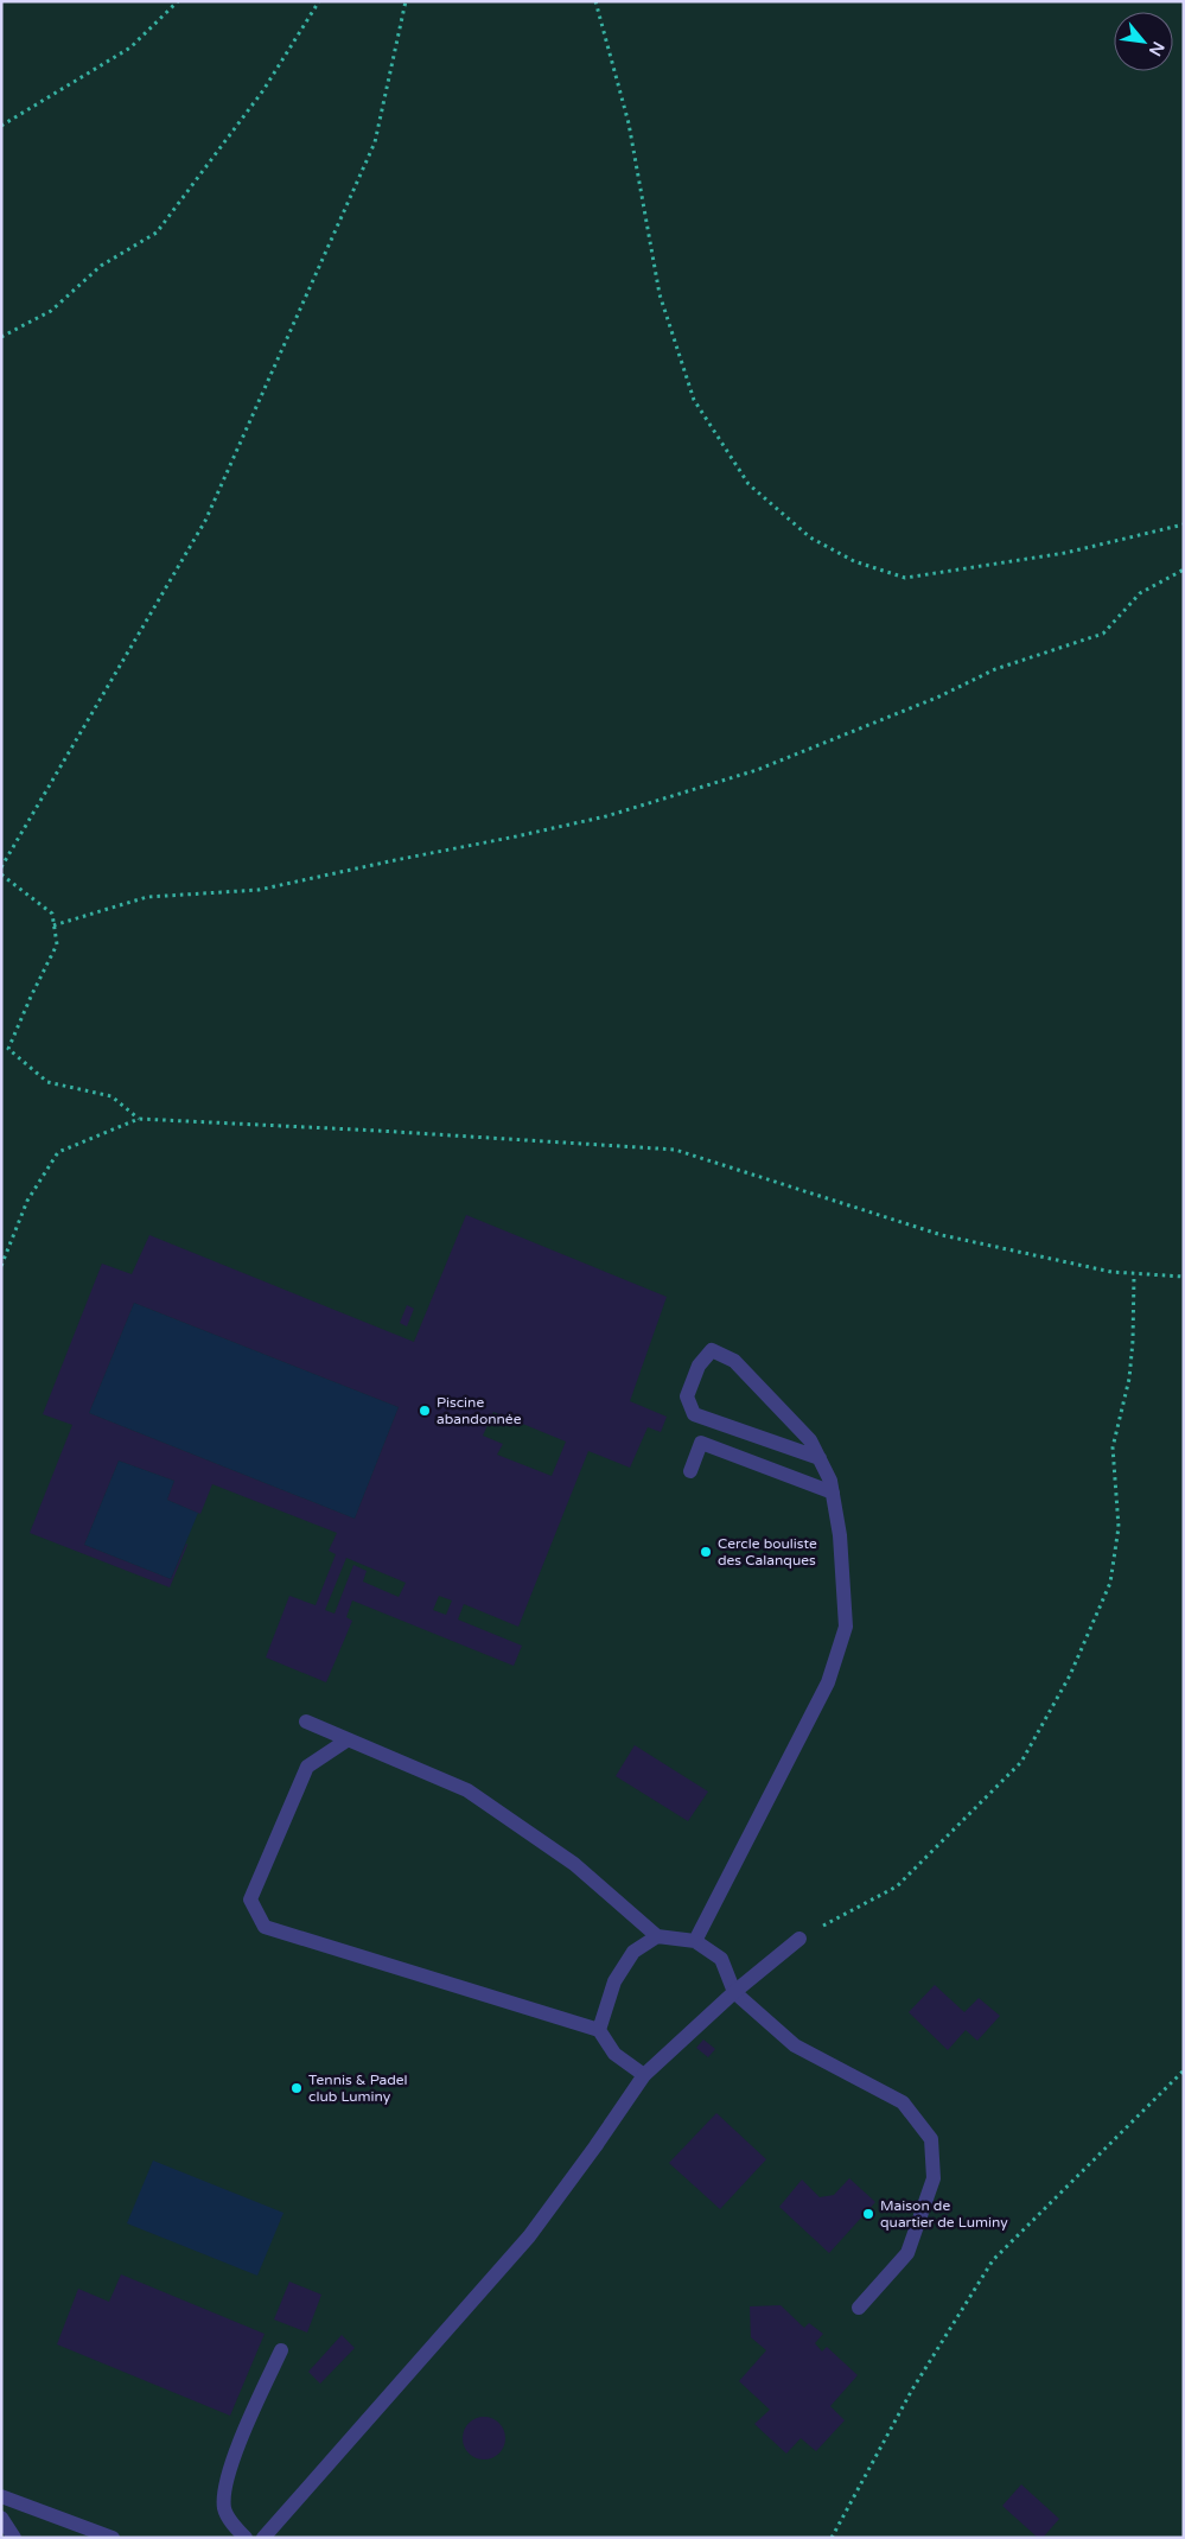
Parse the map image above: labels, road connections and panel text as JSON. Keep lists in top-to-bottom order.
{
  "places": [
    "Piscine abandonnée",
    "Cercle bouliste des Calanques",
    "Tennis & Padel club Luminy",
    "Maison de quartier de Luminy"
  ],
  "north": "bottom right"
}
